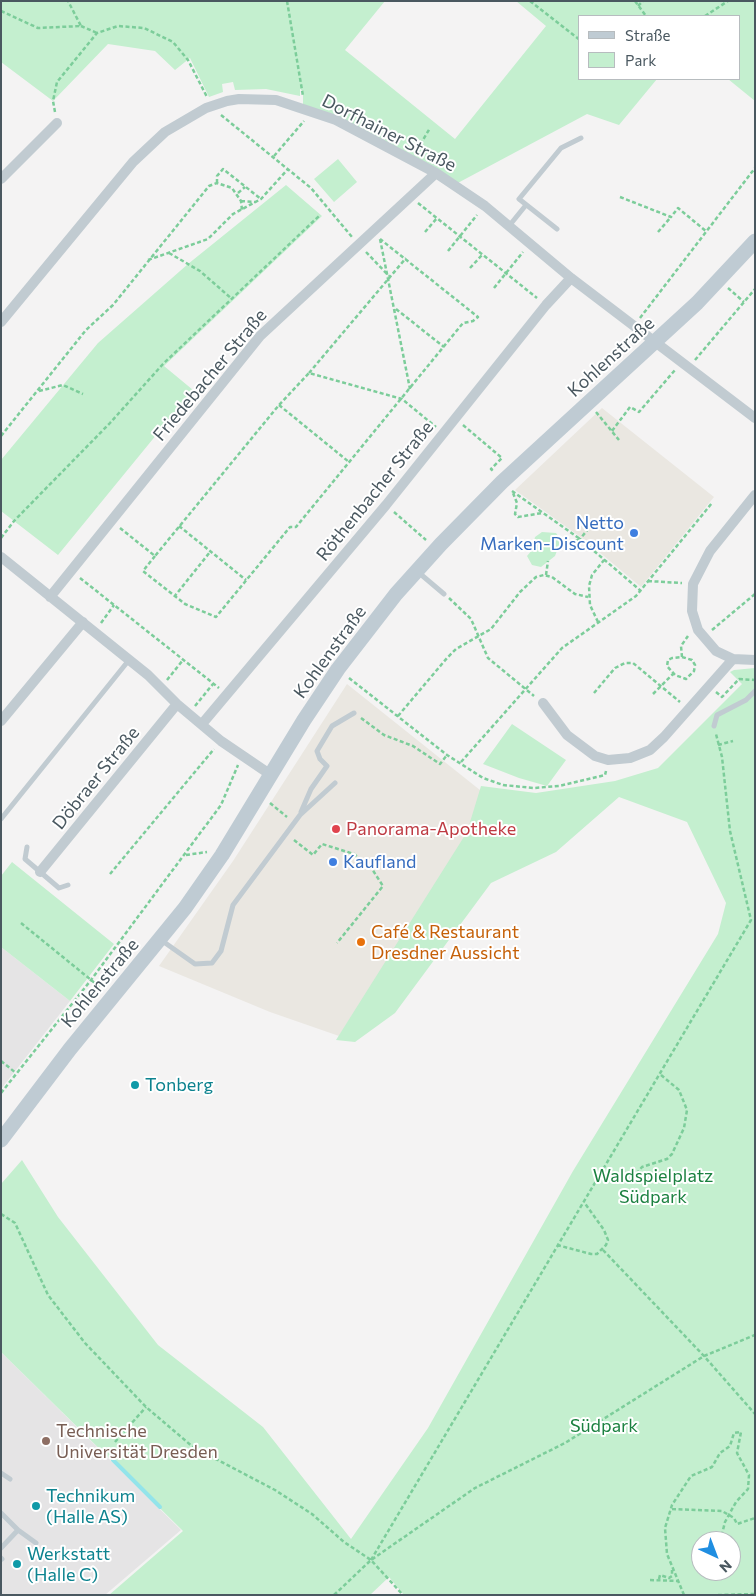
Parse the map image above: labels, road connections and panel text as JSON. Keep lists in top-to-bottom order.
{
  "streets": {
    "street": [
      "Dorfhainer Straße",
      "Kohlenstraße",
      "Friedebacher Straße",
      "Röthenbacher Straße",
      "Döbraer Straße"
    ]
  },
  "crossings": [
    ["Dorfhainer Straße", "Kohlenstraße"],
    ["Dorfhainer Straße", "Friedebacher Straße"],
    ["Dorfhainer Straße", "Röthenbacher Straße"]
  ],
  "parks": ["Waldspielplatz Südpark", "Südpark"],
  "places": [
    "Netto Marken-Discount",
    "Panorama-Apotheke",
    "Kaufland",
    "Café & Restaurant Dresdner Aussicht",
    "Tonberg",
    "Technische Universität Dresden",
    "Technikum (Halle AS)",
    "Werkstatt (Halle C)"
  ],
  "legend": ["Straße", "Park"],
  "north": "bottom right"
}
